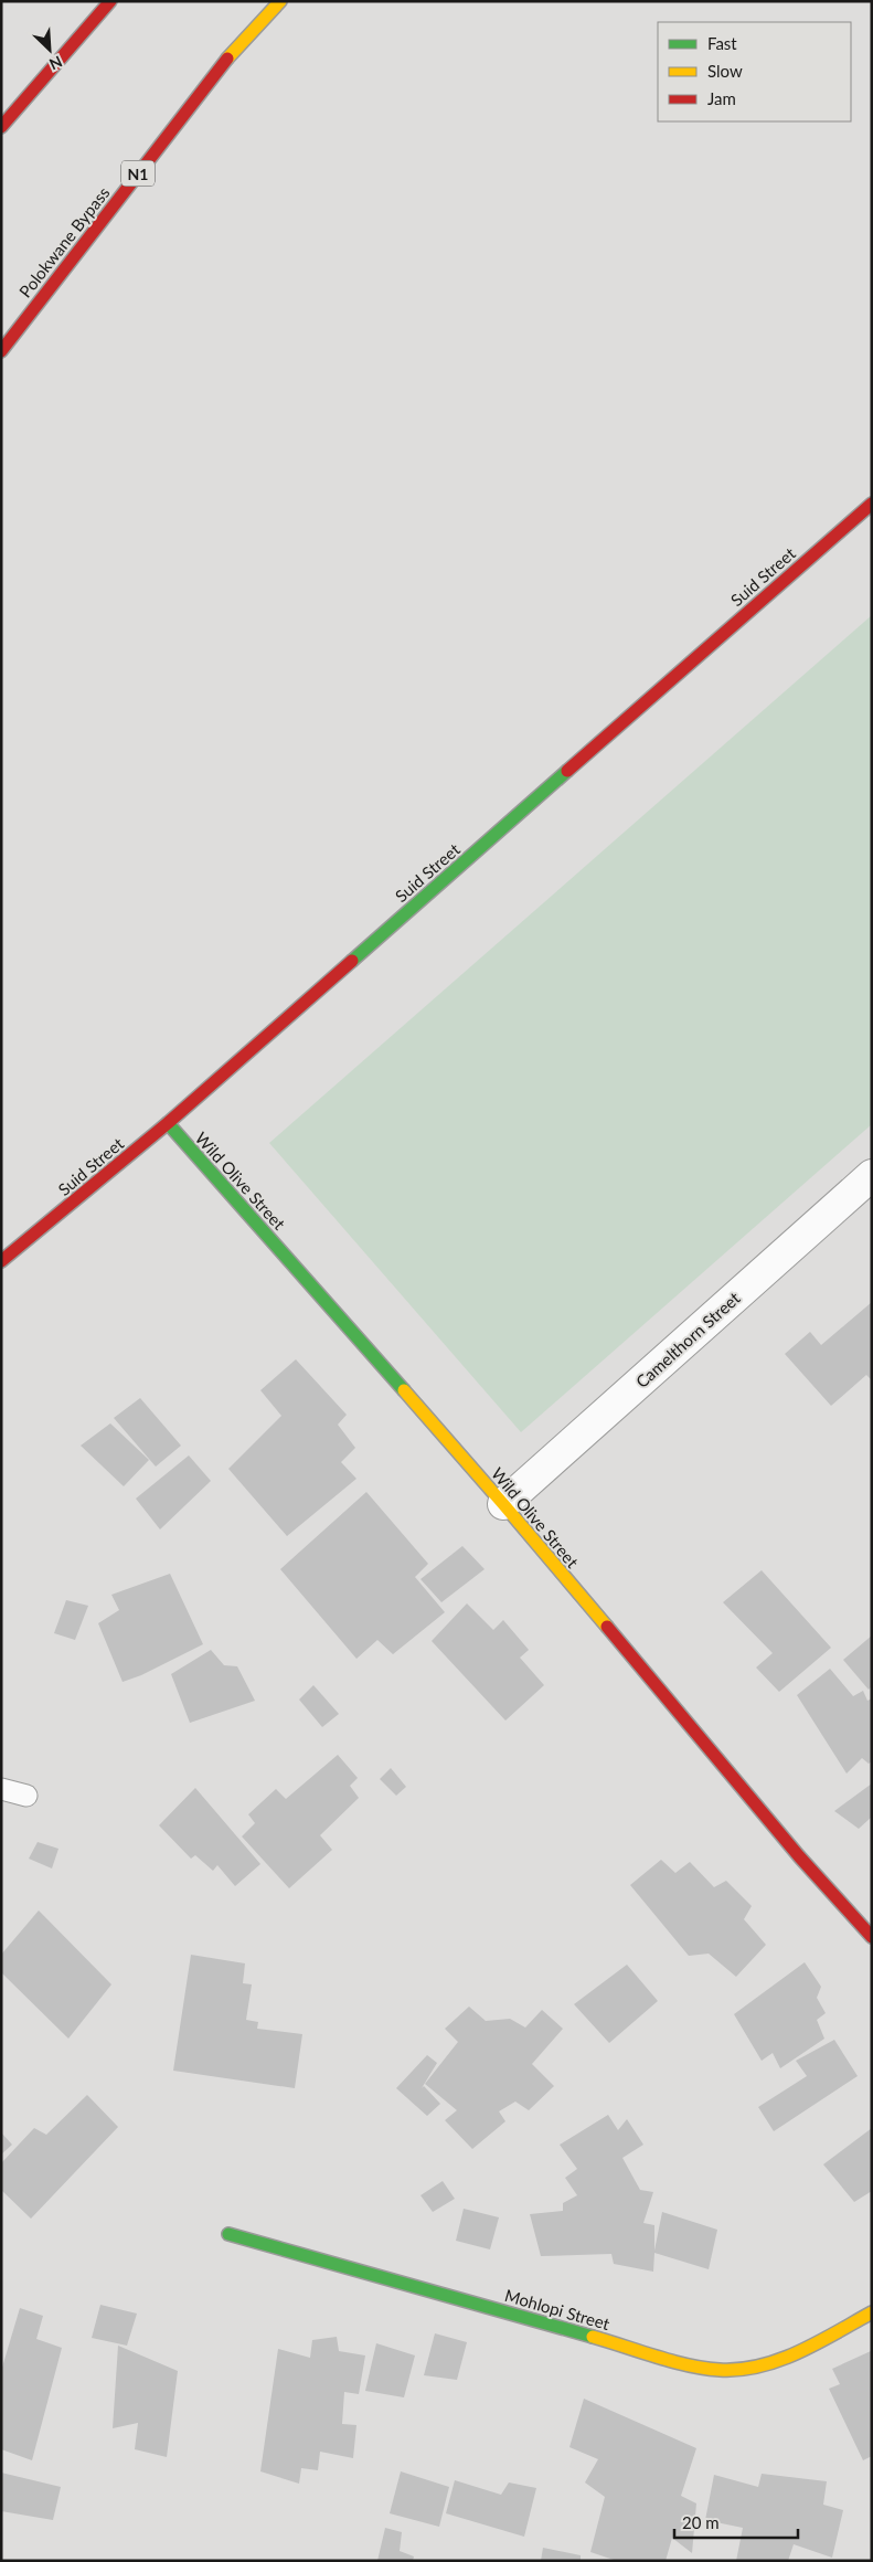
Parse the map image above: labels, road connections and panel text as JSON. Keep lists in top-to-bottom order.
{
  "streets": {
    "main road": [
      "N1",
      "Polokwane Bypass",
      "Suid Street",
      "Wild Olive Street",
      "Mohlopi Street"
    ],
    "street": ["Camelthorn Street"]
  },
  "crossings": [
    ["Suid Street", "Wild Olive Street"],
    ["Wild Olive Street", "Camelthorn Street"]
  ],
  "legend": ["Fast", "Slow", "Jam"],
  "scale_bar": "20 m",
  "north": "bottom right"
}
